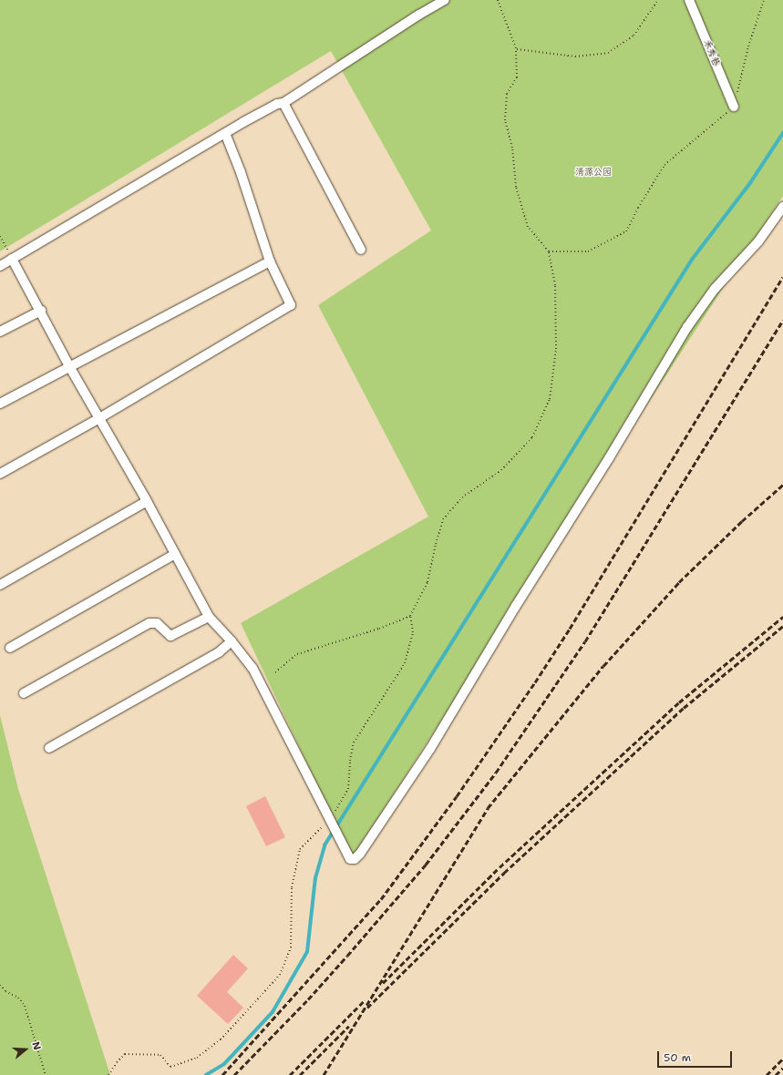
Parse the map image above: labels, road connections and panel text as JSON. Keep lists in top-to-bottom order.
{
  "streets": {
    "street": ["禾秀巷"]
  },
  "parks": ["清源公园"],
  "scale_bar": "50 m",
  "north": "right"
}
